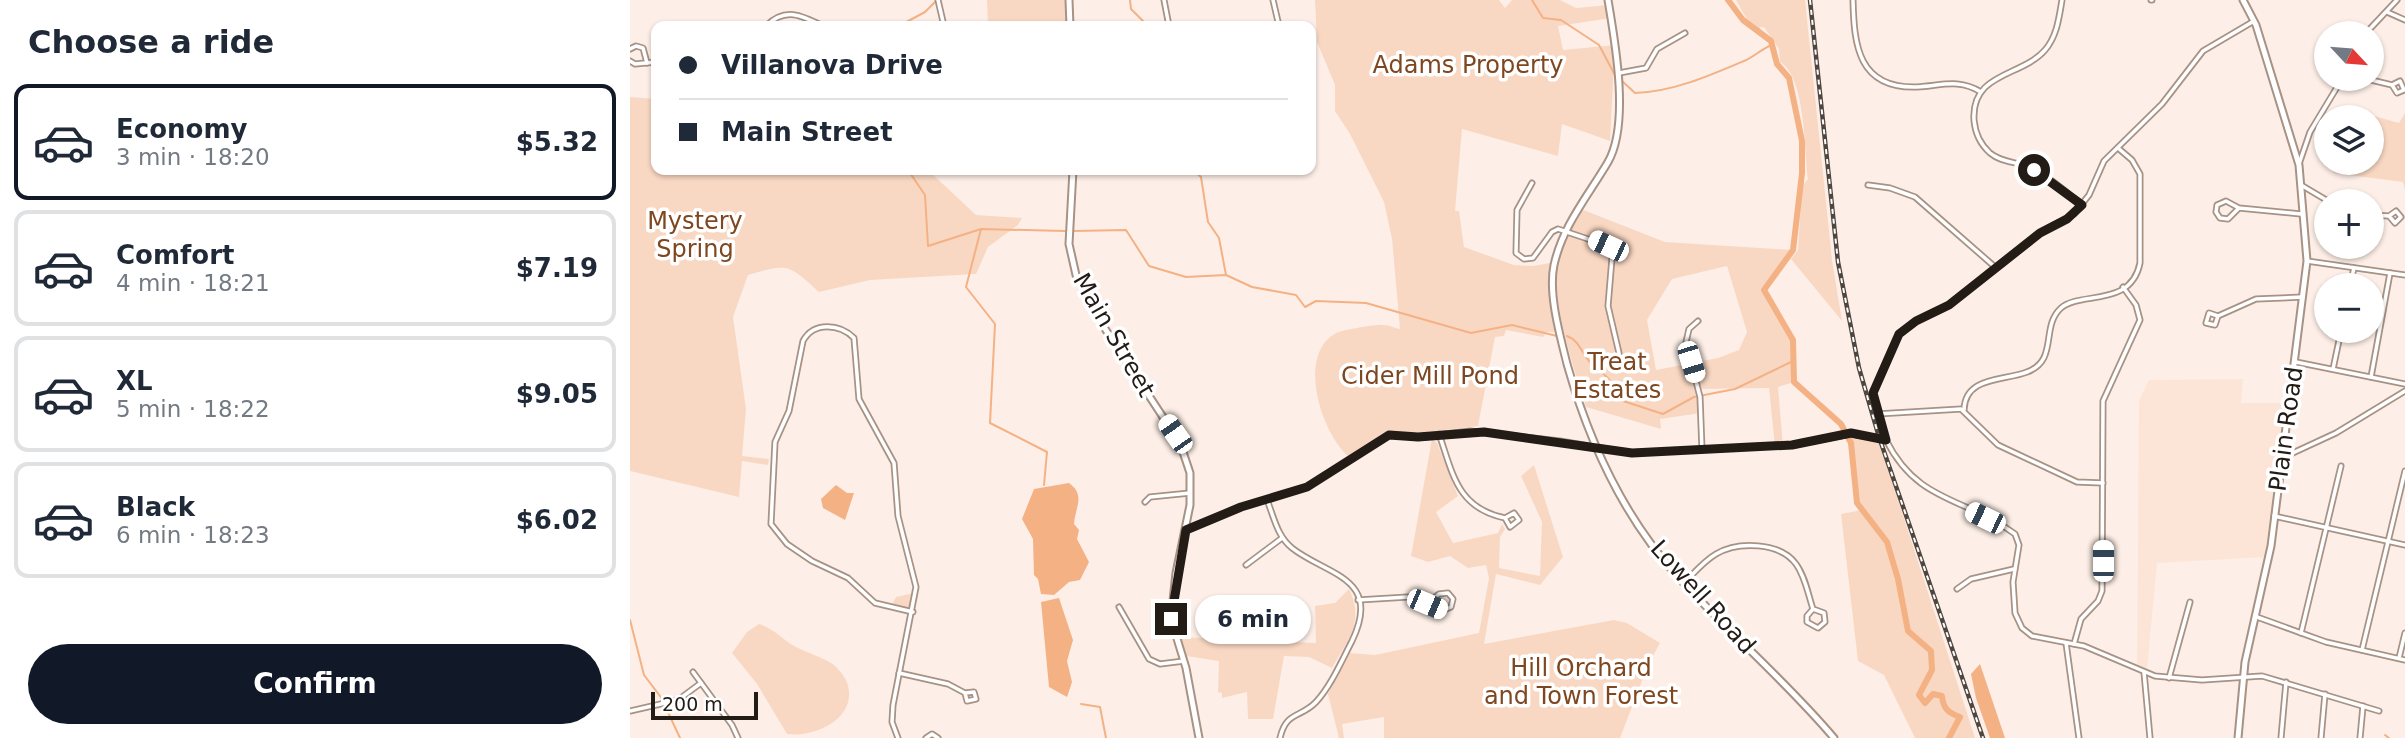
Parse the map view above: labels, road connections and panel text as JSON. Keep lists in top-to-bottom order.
{
  "streets": {
    "main road": ["Main Street", "Plain Road", "Lowell Road"]
  },
  "parks": [
    "Adams Property",
    "Mystery Spring",
    "Treat Estates",
    "Cider Mill Pond",
    "Hill Orchard and Town Forest"
  ],
  "scale_bar": "200 m",
  "north": "bottom right",
  "page": {
    "heading": "Choose a ride",
    "map_buttons": ["+", "−"],
    "banner": ["Villanova Drive", "Main Street"],
    "list": [
      {
        "name": "Economy",
        "note": "3 min · 18:20",
        "value": "$5.32"
      },
      {
        "name": "Comfort",
        "note": "4 min · 18:21",
        "value": "$7.19"
      },
      {
        "name": "XL",
        "note": "5 min · 18:22",
        "value": "$9.05"
      },
      {
        "name": "Black",
        "note": "6 min · 18:23",
        "value": "$6.02"
      }
    ],
    "bubble": "6 min",
    "buttons": "Confirm",
    "scale": "200 m"
  }
}
